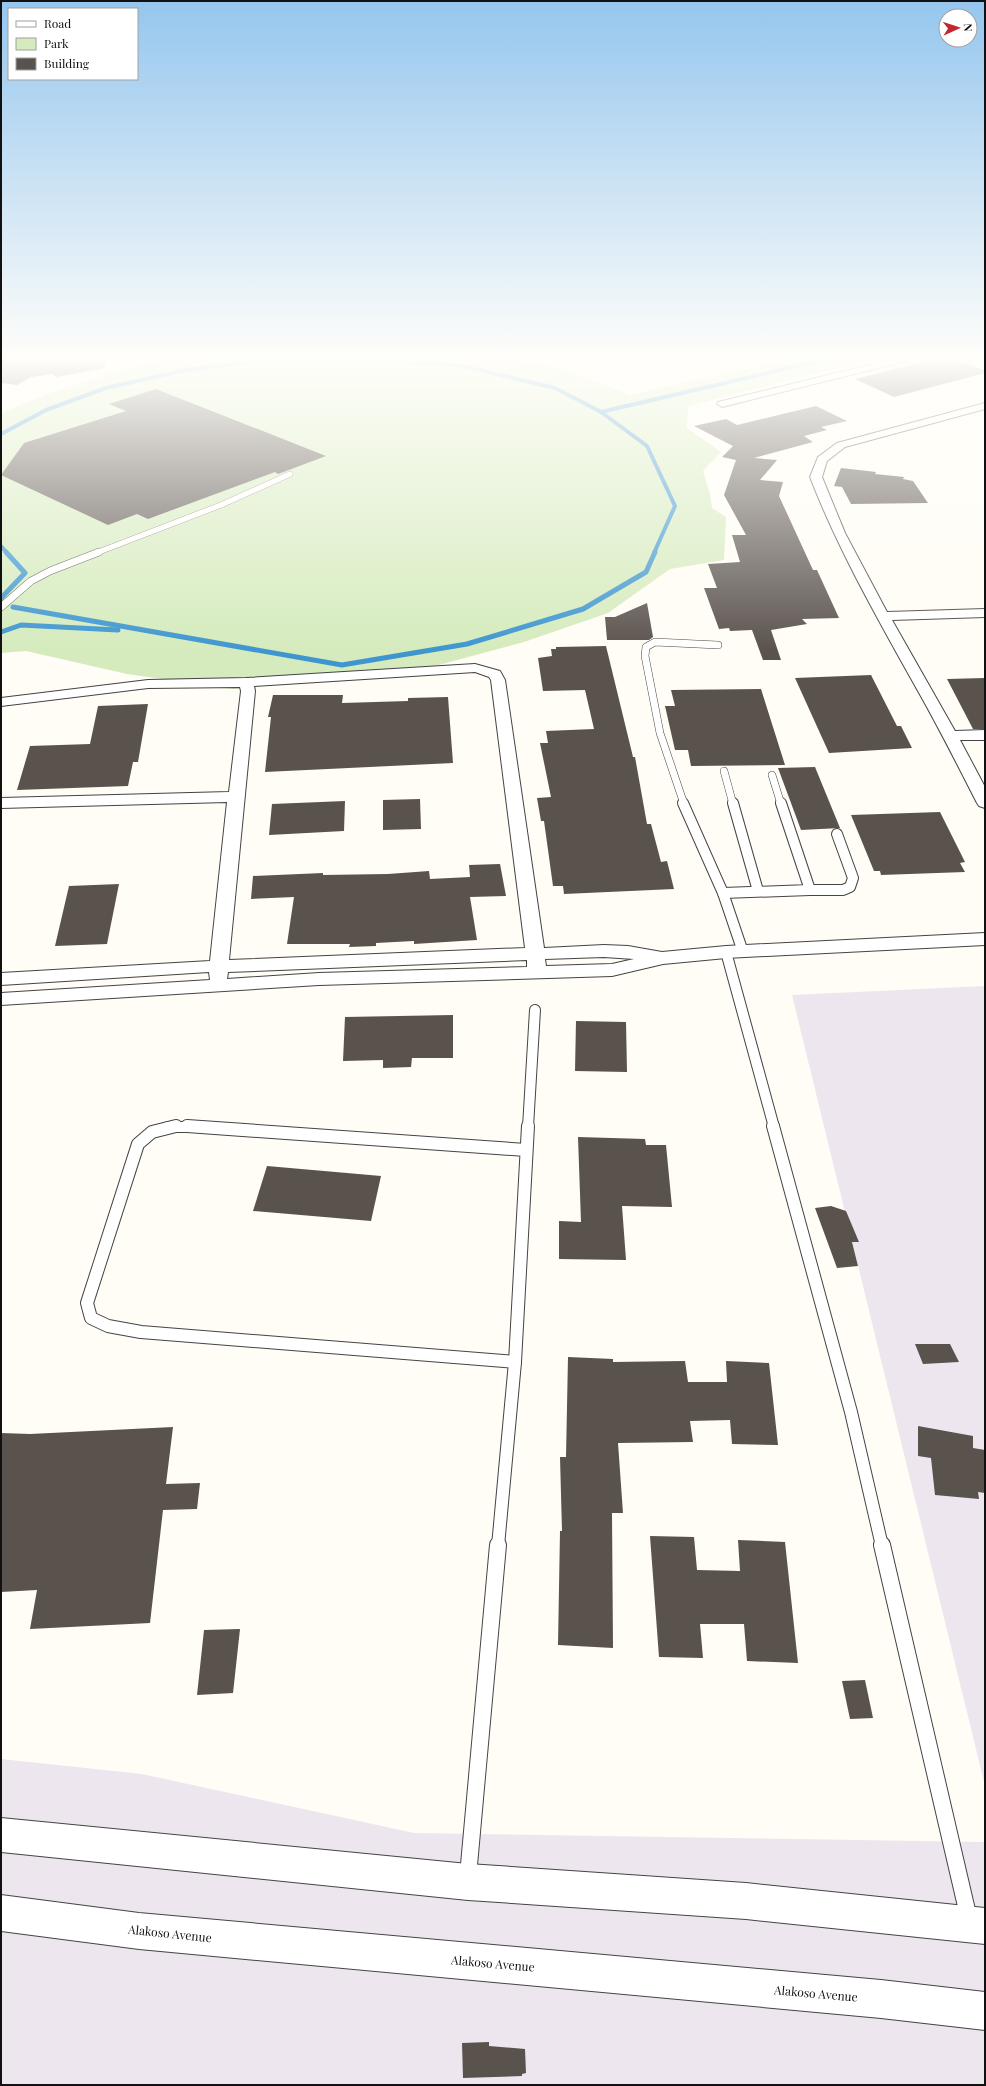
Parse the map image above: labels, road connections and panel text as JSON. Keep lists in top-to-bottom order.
{
  "streets": {
    "street": ["Alakoso Avenue"]
  },
  "legend": ["Road", "Park", "Building"],
  "north": "right"
}
